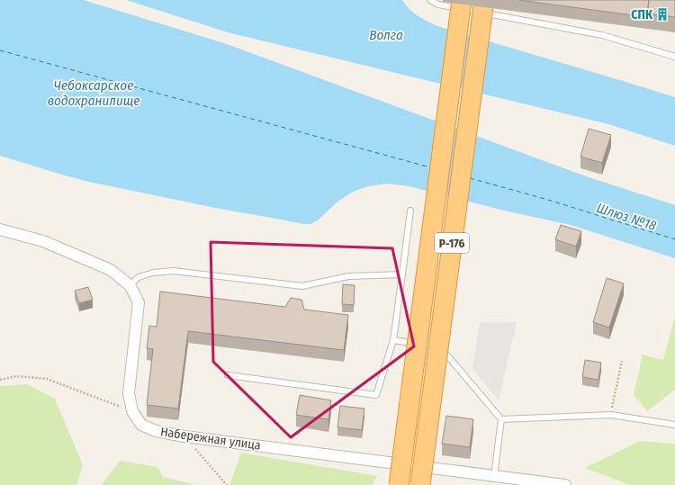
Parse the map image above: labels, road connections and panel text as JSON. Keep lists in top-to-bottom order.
{
  "streets": {
    "highway": ["Р-176"],
    "street": ["Набережная улица"]
  },
  "water": ["Волга", "Чебоксарское водохранилище", "Шлюз №18"],
  "places": {
    "building": ["СПК"]
  }
}
